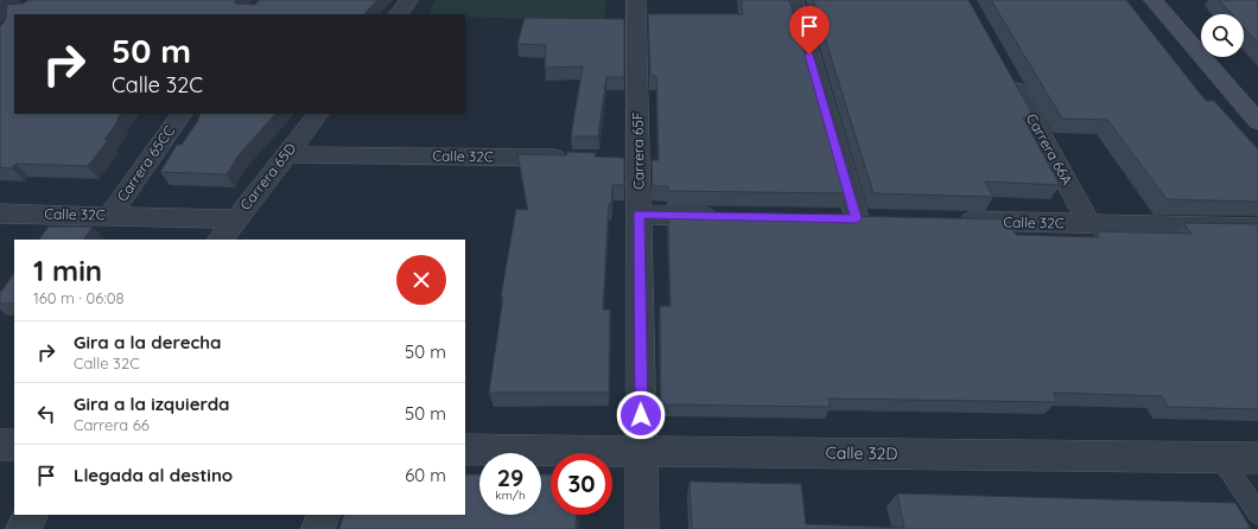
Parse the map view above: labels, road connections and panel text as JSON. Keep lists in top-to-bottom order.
{
  "streets": {
    "street": [
      "Carrera 66A",
      "Carrera 65F",
      "Calle 32C",
      "Carrera 65CC",
      "Carrera 65D",
      "Calle 32D"
    ]
  },
  "crossings": [
    ["Carrera 66A", "Calle 32C"],
    ["Carrera 65F", "Calle 32D"],
    ["Calle 32C", "Carrera 65CC"],
    ["Calle 32C", "Carrera 65D"]
  ],
  "page": {
    "turn": ["50 m", "Calle 32C"],
    "heading": ["1 min", "160 m · 06:08"],
    "list": [
      {
        "name": "Gira a la derecha",
        "note": "Calle 32C",
        "value": "50 m"
      },
      {
        "name": "Gira a la izquierda",
        "note": "Carrera 66",
        "value": "50 m"
      },
      {
        "name": "Llegada al destino",
        "value": "60 m"
      }
    ],
    "speed": "29 km/h",
    "limit": "30"
  }
}
